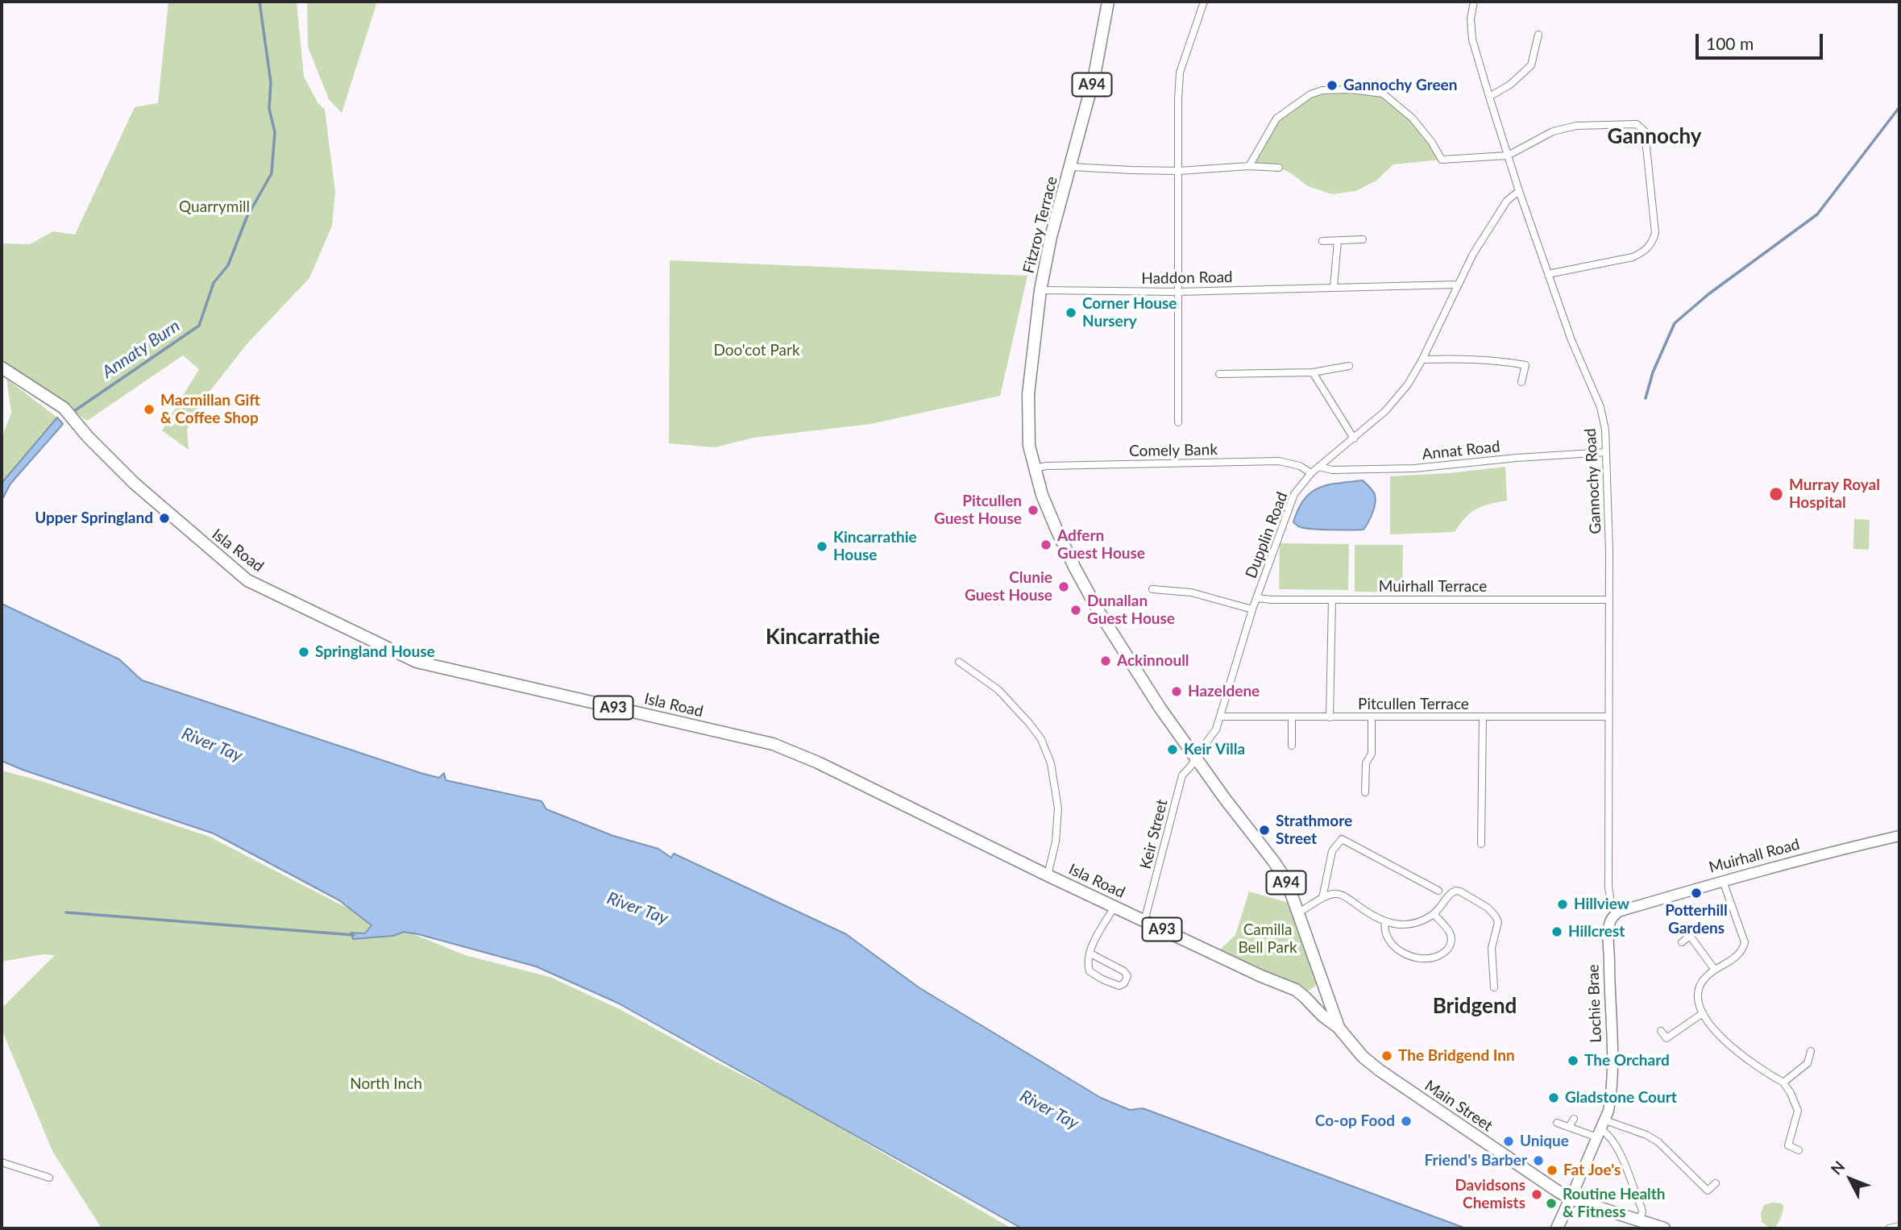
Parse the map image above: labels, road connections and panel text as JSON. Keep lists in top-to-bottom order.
{
  "streets": {
    "main road": [
      "A94",
      "Fitzroy Terrace",
      "Isla Road",
      "A93",
      "Main Street"
    ],
    "street": [
      "Haddon Road",
      "Comely Bank",
      "Annat Road",
      "Gannochy Road",
      "Dupplin Road",
      "Muirhall Terrace",
      "Pitcullen Terrace",
      "Keir Street",
      "Muirhall Road",
      "Lochie Brae"
    ]
  },
  "crossings": [
    ["A94", "Fitzroy Terrace"],
    ["A94", "Haddon Road"],
    ["A94", "Comely Bank"],
    ["A94", "Dupplin Road"],
    ["A94", "Isla Road"],
    ["A94", "Keir Street"],
    ["A94", "Main Street"],
    ["Fitzroy Terrace", "Haddon Road"],
    ["Haddon Road", "Dupplin Road"],
    ["Comely Bank", "Dupplin Road"],
    ["Annat Road", "Gannochy Road"],
    ["Annat Road", "Dupplin Road"],
    ["Gannochy Road", "Dupplin Road"],
    ["Gannochy Road", "Muirhall Terrace"],
    ["Gannochy Road", "Pitcullen Terrace"],
    ["Gannochy Road", "Muirhall Road"],
    ["Gannochy Road", "Lochie Brae"],
    ["Dupplin Road", "Muirhall Terrace"],
    ["Dupplin Road", "Pitcullen Terrace"],
    ["Dupplin Road", "Keir Street"],
    ["Isla Road", "Keir Street"],
    ["Isla Road", "Main Street"],
    ["Muirhall Road", "Lochie Brae"],
    ["Lochie Brae", "Main Street"]
  ],
  "districts": ["Gannochy", "Kincarrathie", "Bridgend"],
  "water": ["Annaty Burn", "River Tay"],
  "parks": [
    "Quarrymill",
    "Doo'cot Park",
    "Camilla Bell Park",
    "North Inch"
  ],
  "places": [
    "Gannochy Green",
    "Corner House Nursery",
    "Macmillan Gift & Coffee Shop",
    "Murray Royal Hospital",
    "Pitcullen Guest House",
    "Upper Springland",
    "Adfern Guest House",
    "Kincarrathie House",
    "Clunie Guest House",
    "Dunallan Guest House",
    "Springland House",
    "Ackinnoull",
    "Hazeldene",
    "Keir Villa",
    "Strathmore Street",
    "Potterhill Gardens",
    "Hillview",
    "Hillcrest",
    "The Bridgend Inn",
    "The Orchard",
    "Gladstone Court",
    "Co-op Food",
    "Unique",
    "Friend's Barber",
    "Fat Joe's",
    "Davidsons Chemists",
    "Routine Health & Fitness"
  ],
  "scale_bar": "100 m",
  "north": "top left"
}
